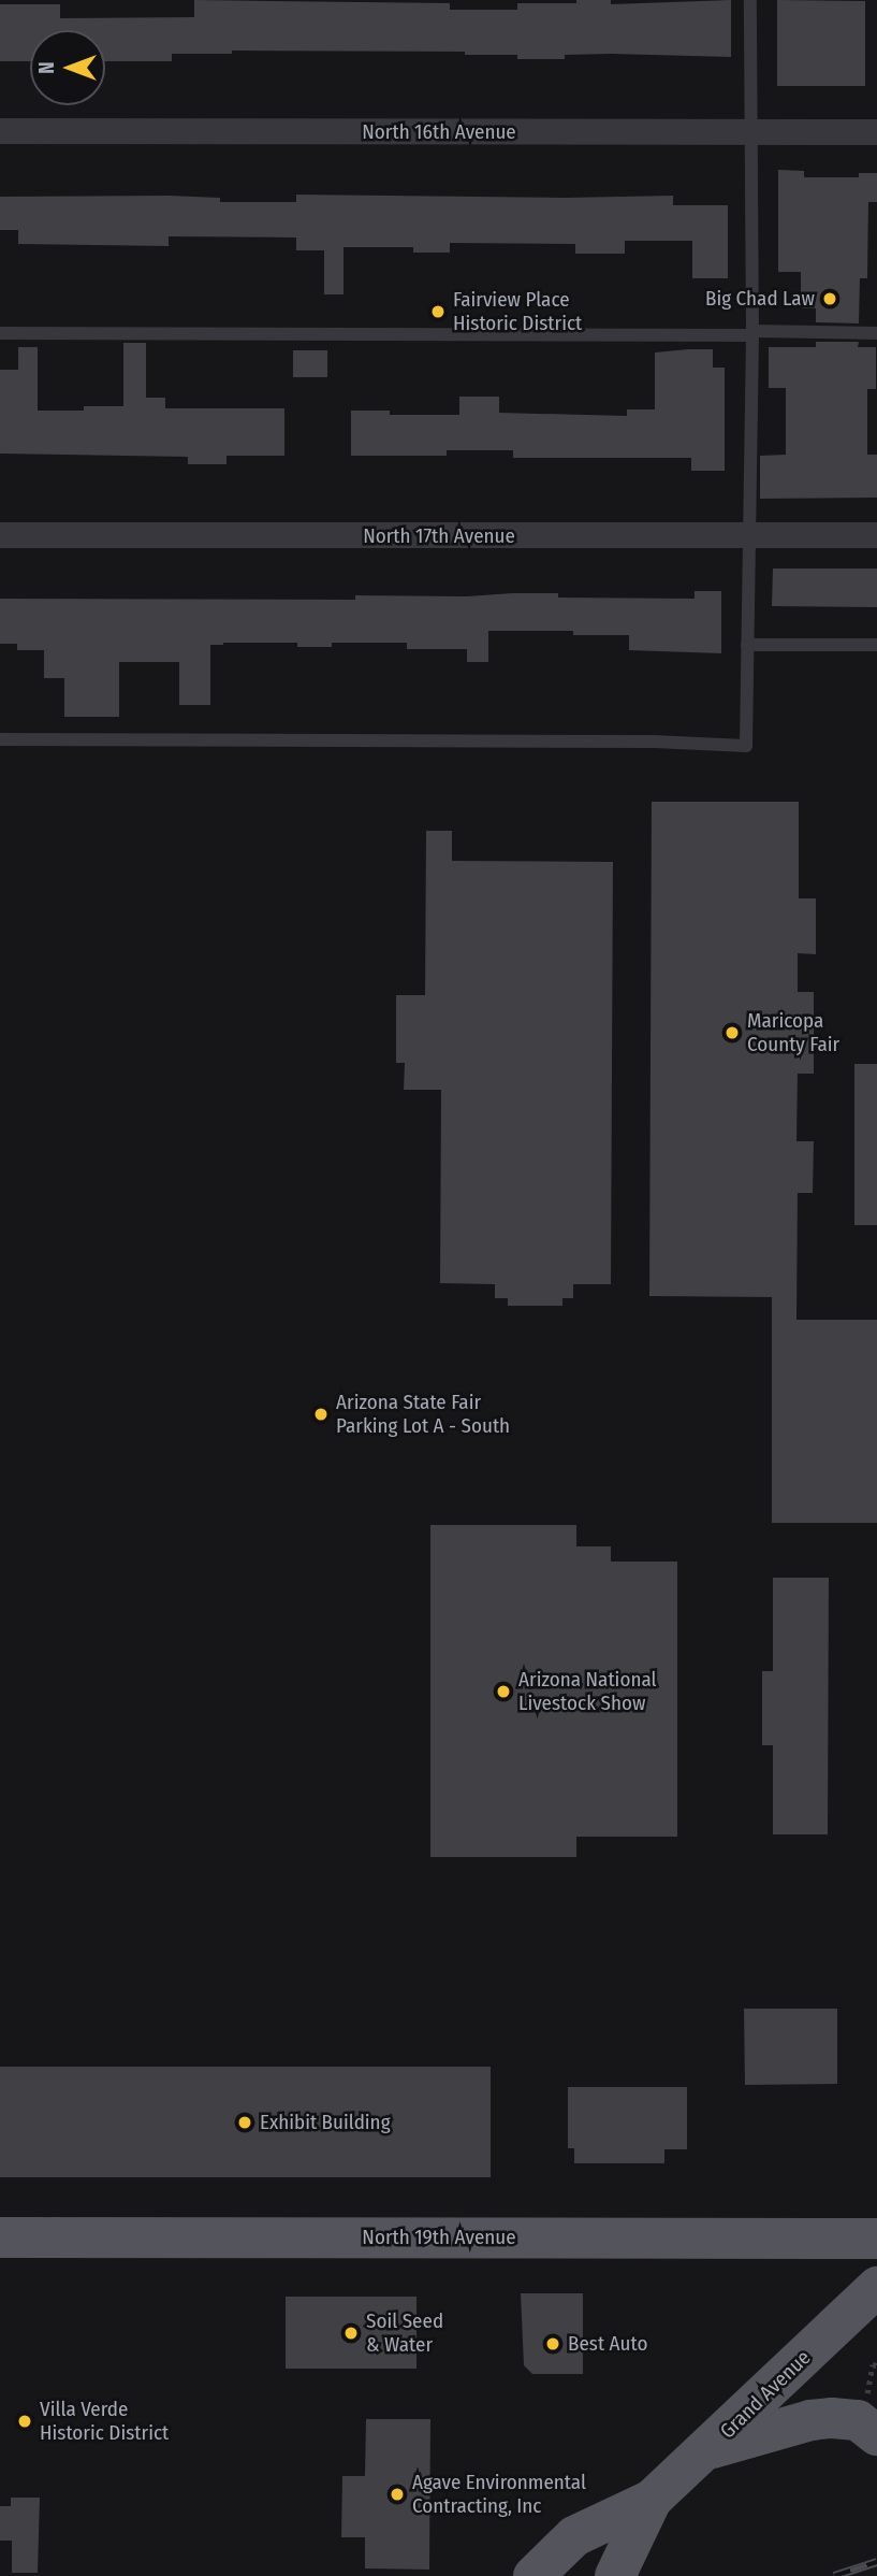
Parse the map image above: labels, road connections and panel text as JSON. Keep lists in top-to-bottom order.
{
  "streets": {
    "main road": ["North 19th Avenue", "Grand Avenue"],
    "street": ["North 16th Avenue", "North 17th Avenue"]
  },
  "places": [
    "Big Chad Law",
    "Fairview Place Historic District",
    "Maricopa County Fair",
    "Arizona State Fair Parking Lot A - South",
    "Arizona National Livestock Show",
    "Exhibit Building",
    "Soil Seed & Water",
    "Best Auto",
    "Villa Verde Historic District",
    "Agave Environmental Contracting, Inc"
  ],
  "north": "left"
}
